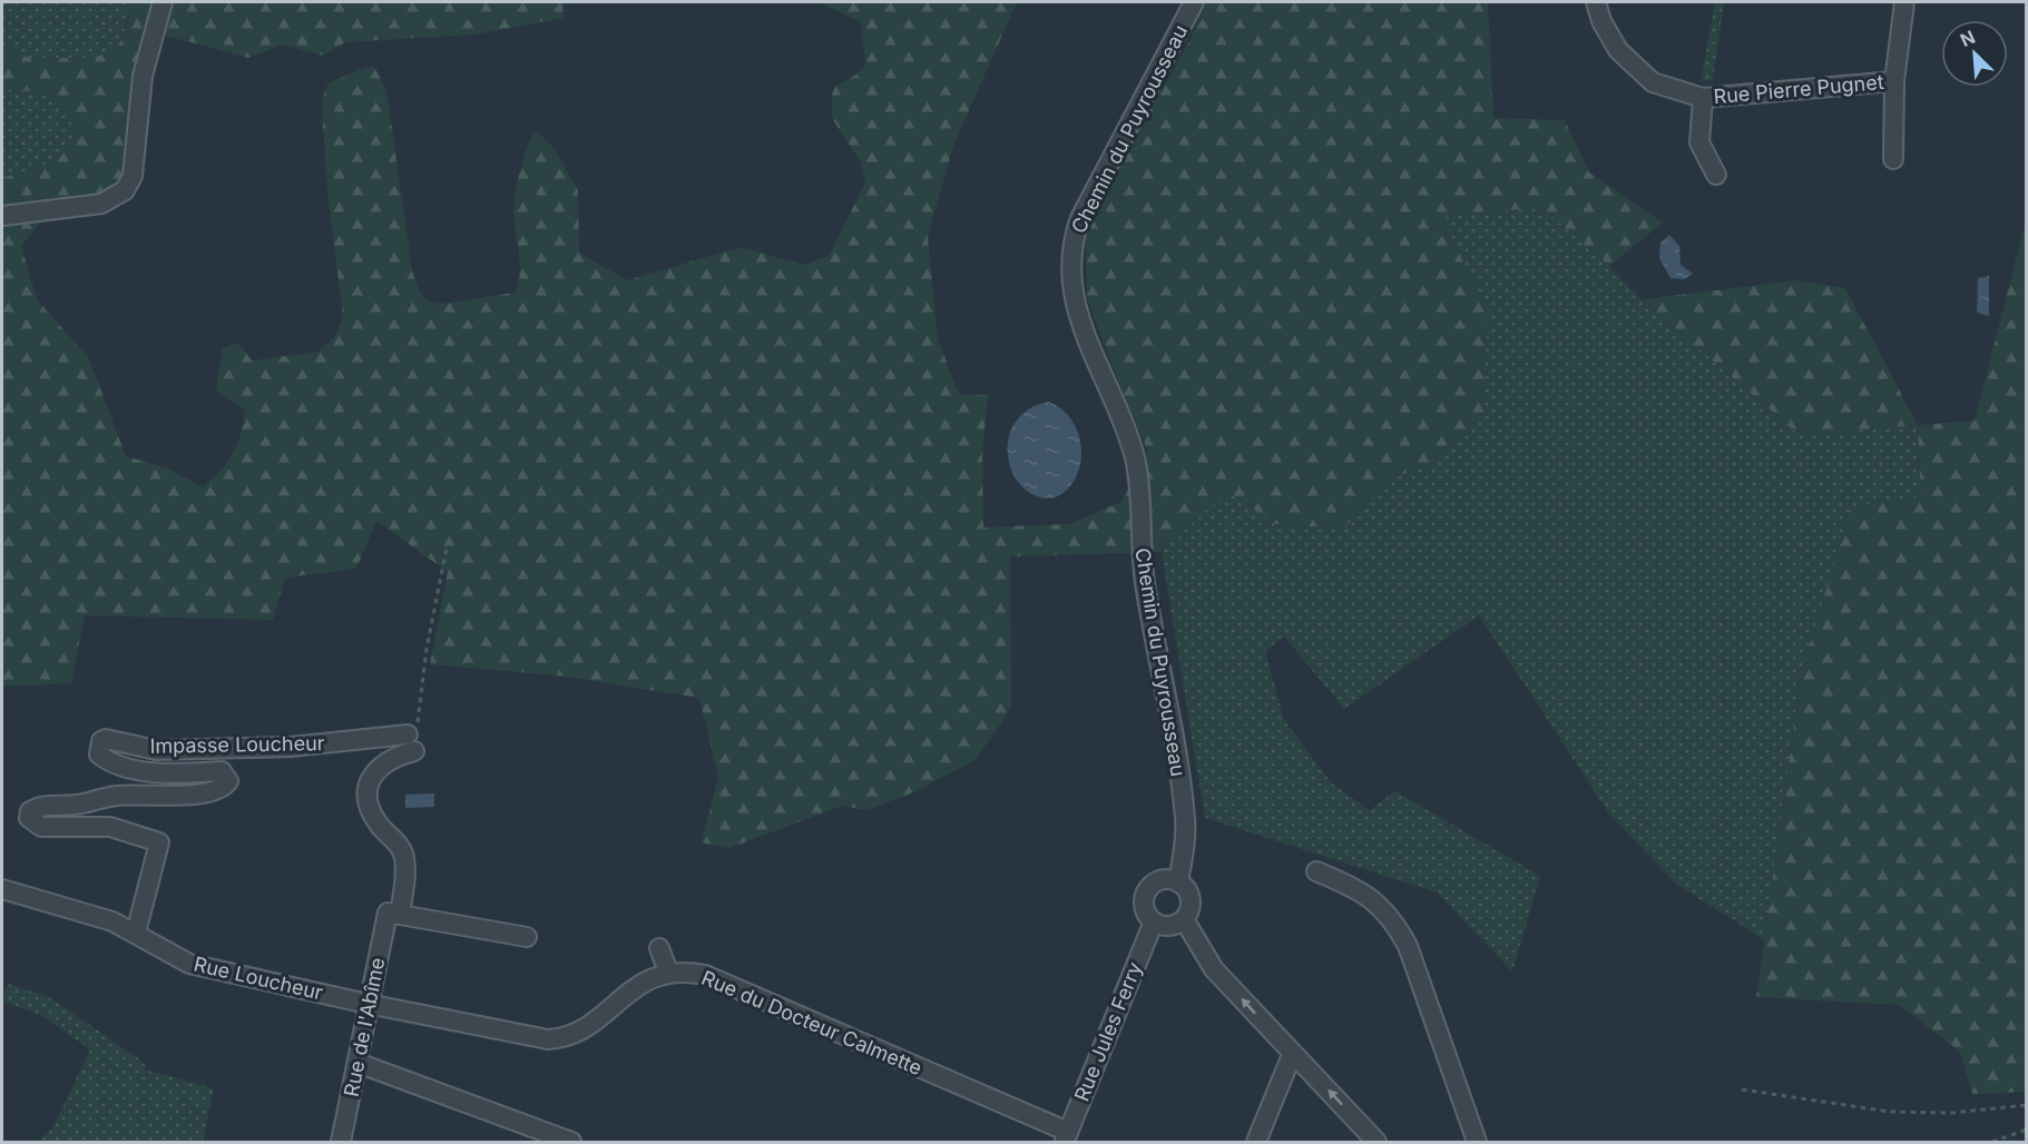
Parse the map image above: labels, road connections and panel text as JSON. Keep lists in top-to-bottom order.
{
  "streets": {
    "street": [
      "Rue Pierre Pugnet",
      "Chemin du Puyrousseau",
      "Impasse Loucheur",
      "Rue Loucheur",
      "Rue du Docteur Calmette",
      "Rue de l'Abîme",
      "Rue Jules Ferry"
    ]
  },
  "crossings": [
    ["Chemin du Puyrousseau", "Rue Jules Ferry"],
    ["Impasse Loucheur", "Rue Loucheur"],
    ["Impasse Loucheur", "Rue de l'Abîme"],
    ["Rue Loucheur", "Rue du Docteur Calmette"],
    ["Rue Loucheur", "Rue de l'Abîme"],
    ["Rue du Docteur Calmette", "Rue de l'Abîme"],
    ["Rue du Docteur Calmette", "Rue Jules Ferry"]
  ],
  "north": "top left"
}
